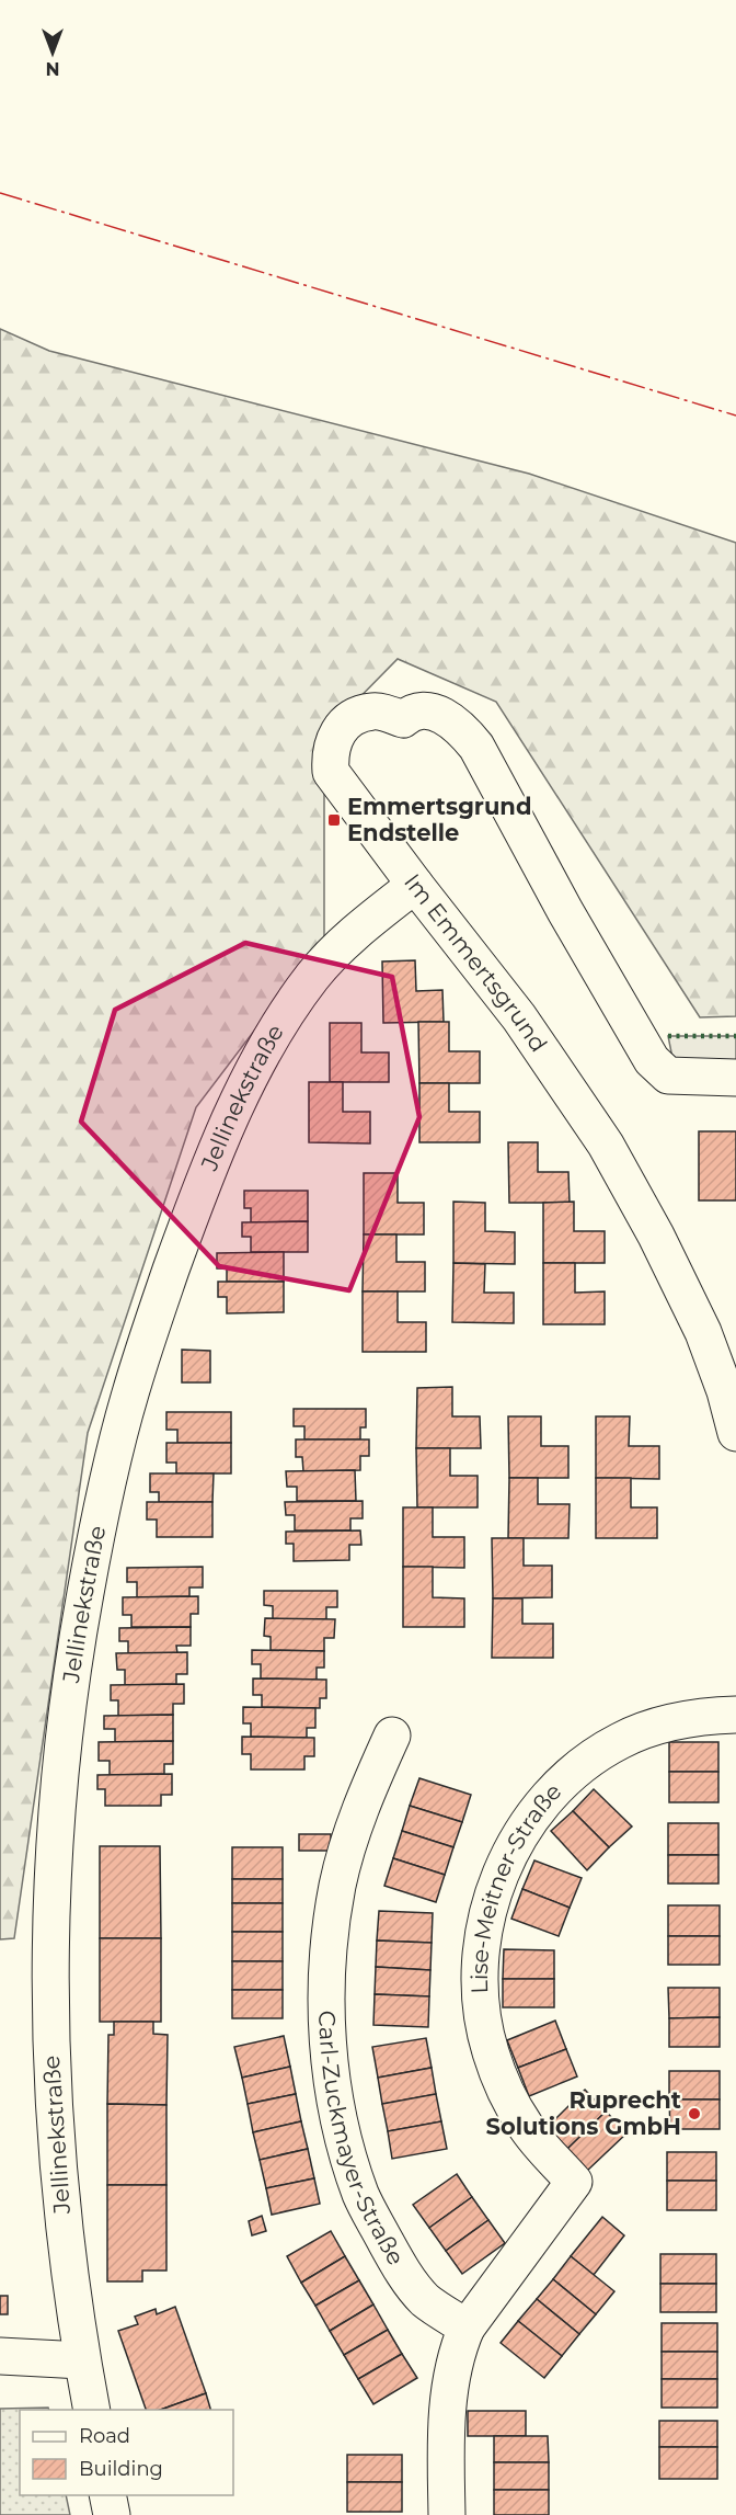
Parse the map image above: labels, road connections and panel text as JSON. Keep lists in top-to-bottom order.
{
  "streets": {
    "street": [
      "Im Emmertsgrund",
      "Jellinekstraße",
      "Lise-Meitner-Straße",
      "Carl-Zuckmayer-Straße"
    ]
  },
  "crossings": [
    ["Im Emmertsgrund", "Jellinekstraße"],
    ["Lise-Meitner-Straße", "Carl-Zuckmayer-Straße"]
  ],
  "places": {
    "transit": ["Emmertsgrund Endstelle"],
    "other": ["Ruprecht Solutions GmbH"]
  },
  "legend": ["Road", "Building"],
  "north": "bottom"
}
